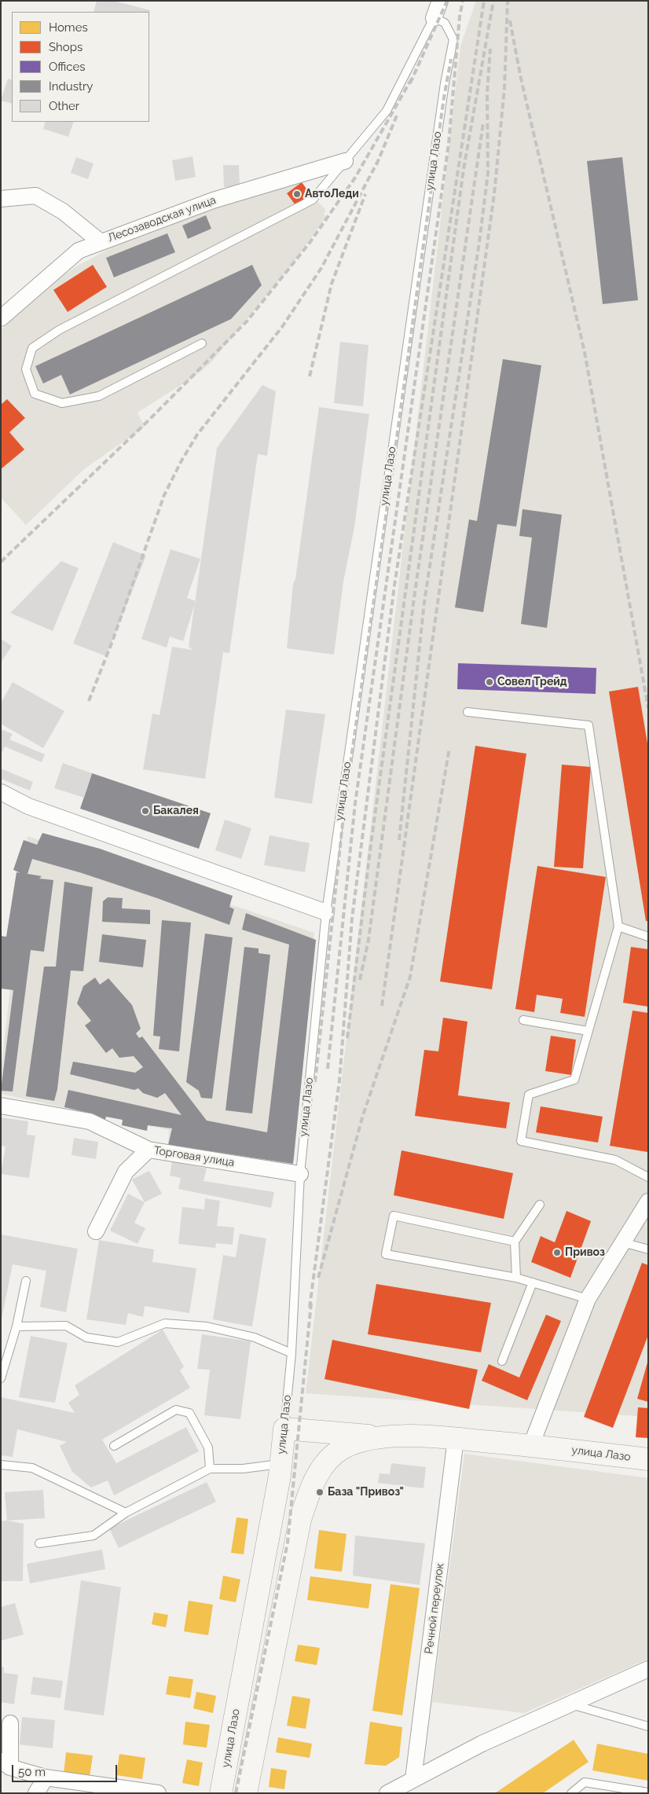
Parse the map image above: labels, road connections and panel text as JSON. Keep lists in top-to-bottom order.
{
  "streets": {
    "main road": ["улица Лазо"],
    "street": ["Лесозаводская улица", "Торговая улица", "Речной переулок"]
  },
  "crossings": [
    ["улица Лазо", "Торговая улица"],
    ["улица Лазо", "Речной переулок"]
  ],
  "places": [
    "АвтоЛеди",
    "Совел Трейд",
    "Бакалея",
    "Привоз",
    "База \"Привоз\""
  ],
  "legend": [
    "Homes",
    "Shops",
    "Offices",
    "Industry",
    "Other"
  ],
  "scale_bar": "50 m"
}
